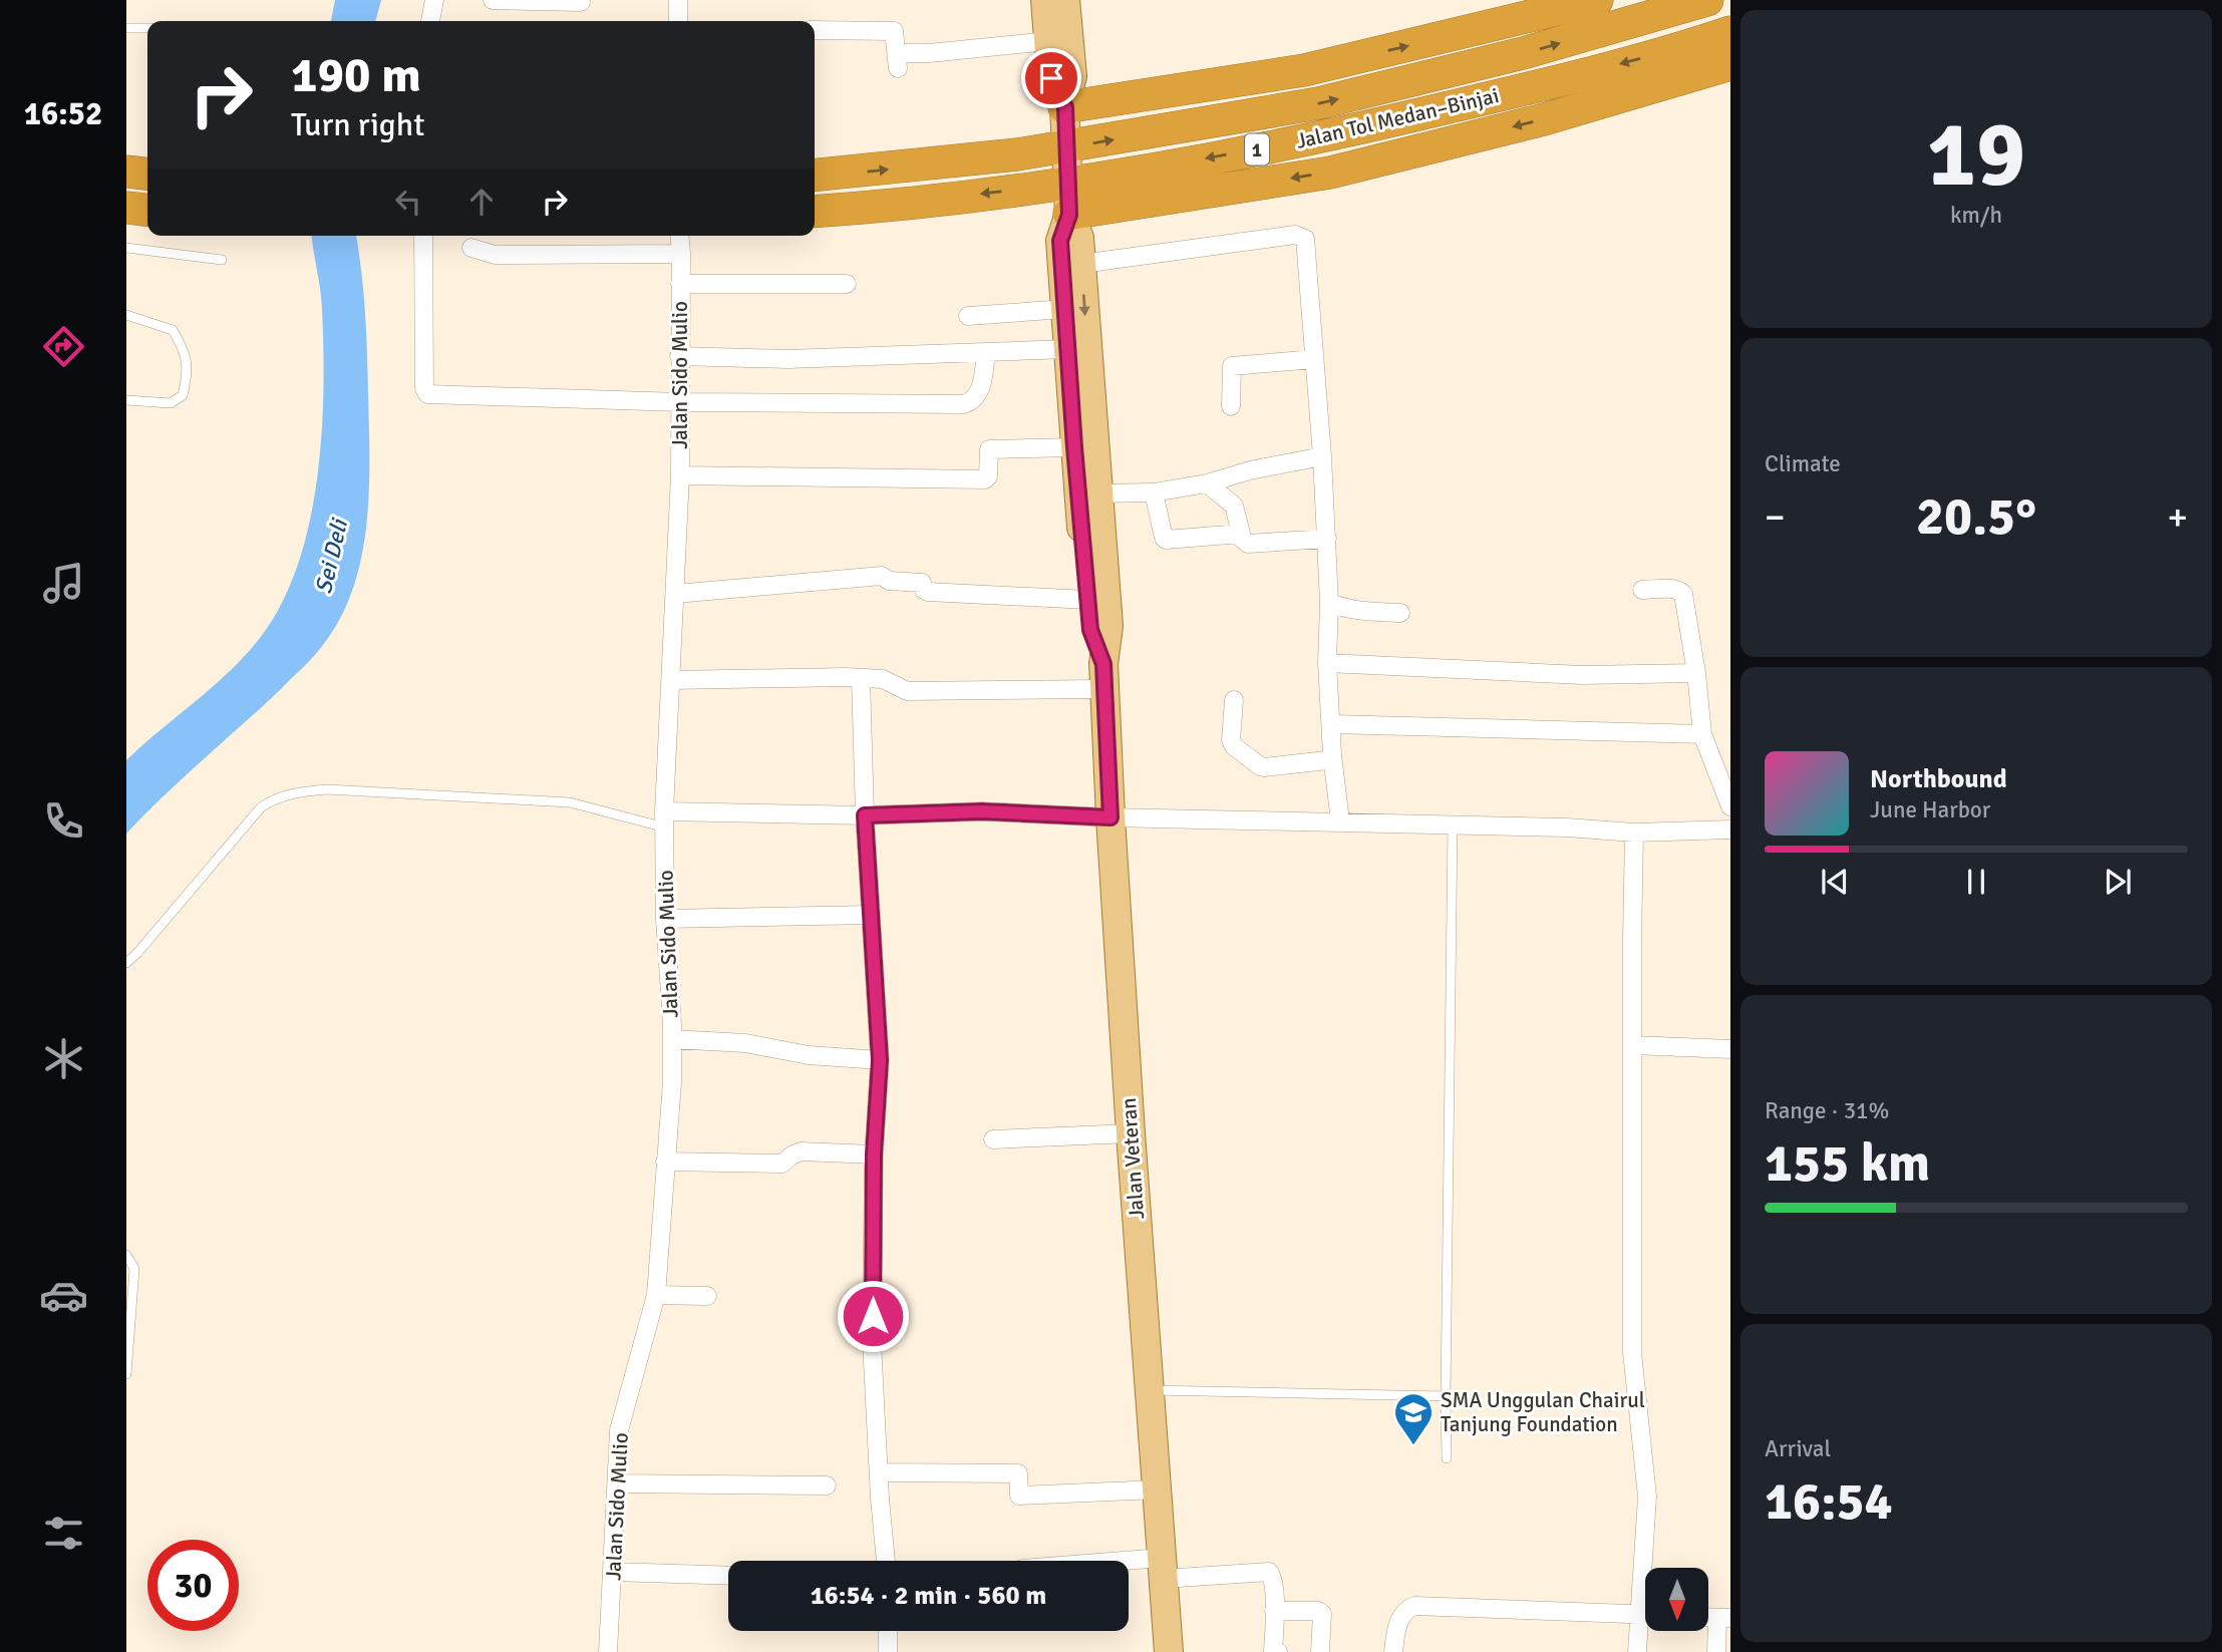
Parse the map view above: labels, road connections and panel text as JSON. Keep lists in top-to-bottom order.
{
  "streets": {
    "highway": ["Jalan Tol Medan–Binjai", "1"],
    "main road": ["Jalan Veteran"],
    "street": ["Jalan Sido Mulio"]
  },
  "water": ["Sei Deli"],
  "places": {
    "school or university": ["SMA Unggulan Chairul Tanjung Foundation"]
  },
  "north": "bottom",
  "page": {
    "tabs": "16:52",
    "tile": [
      ["19", "km/h"],
      "Climate",
      ["Range · 31%", "155 km"],
      ["Arrival", "16:54"]
    ],
    "turn": ["190 m", "Turn right"],
    "heat": ["−", "20.5°", "+"],
    "song": ["Northbound", "June Harbor"],
    "limit": "30",
    "trip": "16:54 · 2 min · 560 m"
  }
}
